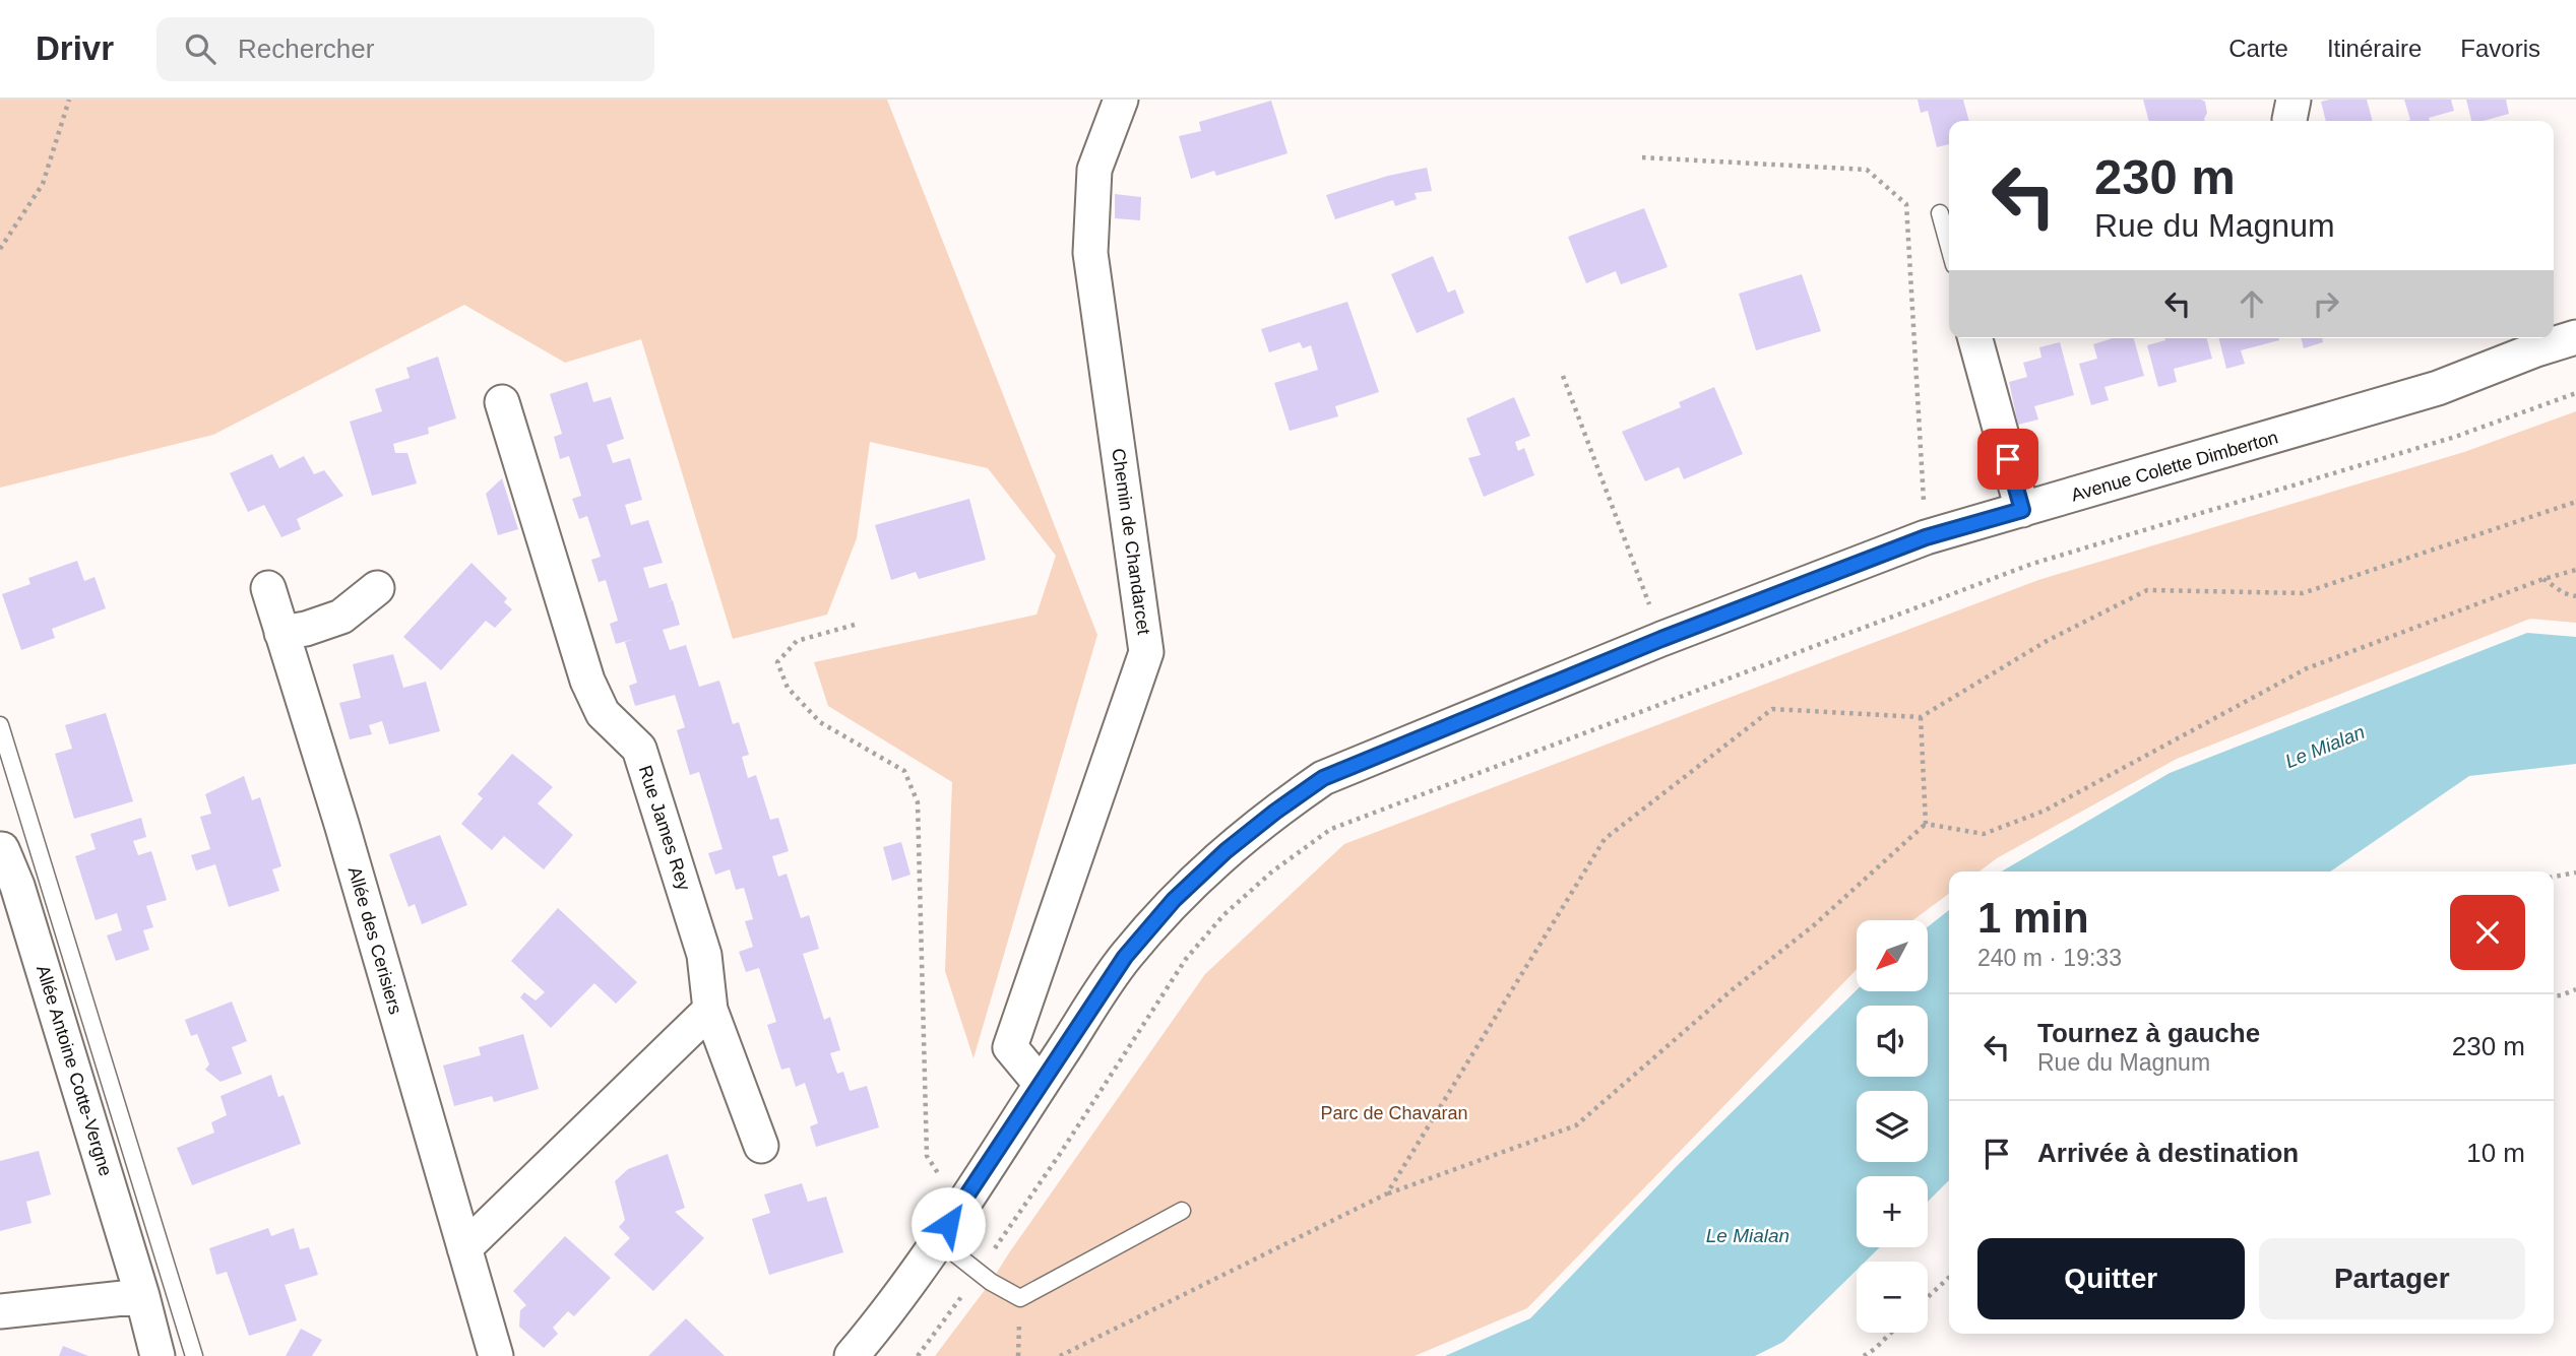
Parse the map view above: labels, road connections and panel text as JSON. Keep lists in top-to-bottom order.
{
  "streets": {
    "street": [
      "Avenue Colette Dimberton",
      "Chemin de Chandarcet",
      "Rue James Rey",
      "Allée des Cerisiers",
      "Allée Antoine Cotte-Vergne"
    ]
  },
  "crossings": [
    ["Avenue Colette Dimberton", "Chemin de Chandarcet"]
  ],
  "water": ["Le Mialan"],
  "parks": ["Parc de Chavaran"],
  "north": "bottom left",
  "page": {
    "header": "Drivr",
    "search": "Rechercher",
    "nav": ["Carte", "Itinéraire", "Favoris"],
    "turn": ["230 m", "Rue du Magnum"],
    "heading": ["1 min", "240 m · 19:33"],
    "map_buttons": ["+", "−"],
    "list": [
      {
        "name": "Tournez à gauche",
        "note": "Rue du Magnum",
        "value": "230 m"
      },
      {
        "name": "Arrivée à destination",
        "value": "10 m"
      }
    ],
    "buttons": ["Quitter", "Partager"]
  }
}
